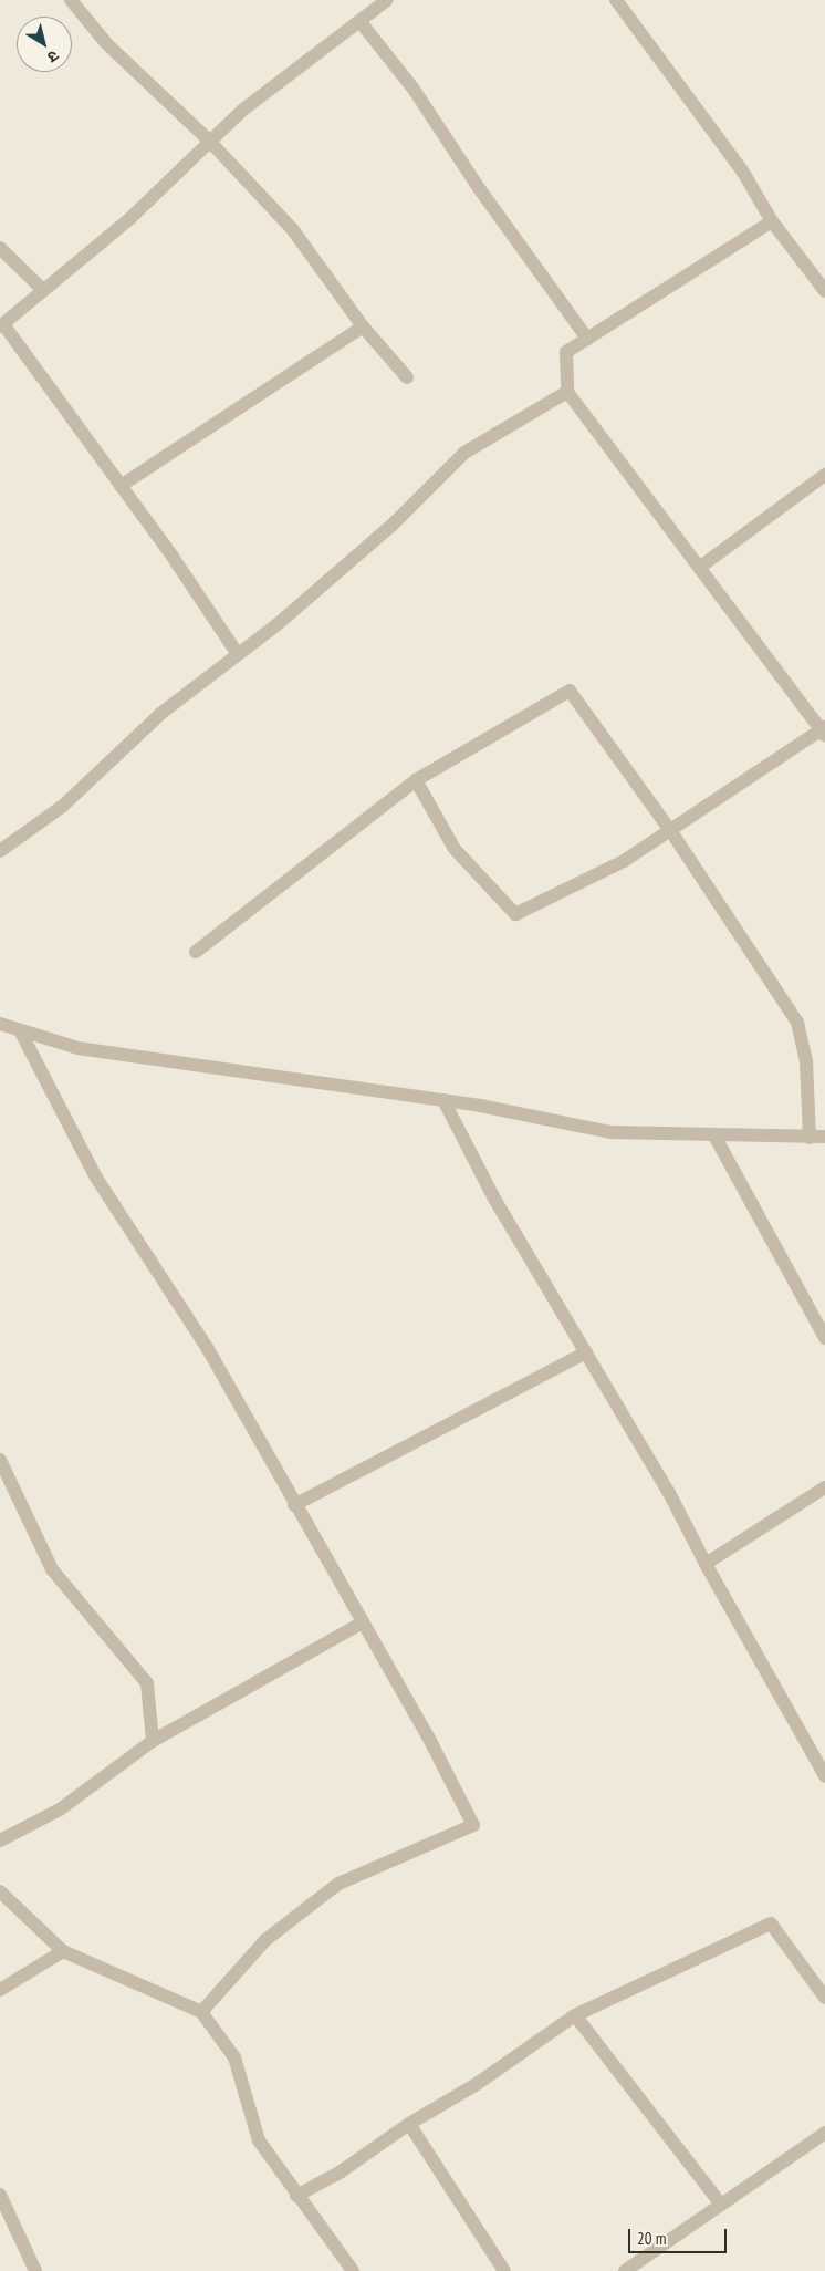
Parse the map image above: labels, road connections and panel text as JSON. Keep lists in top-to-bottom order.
{
  "scale_bar": "20 m",
  "north": "bottom right"
}
